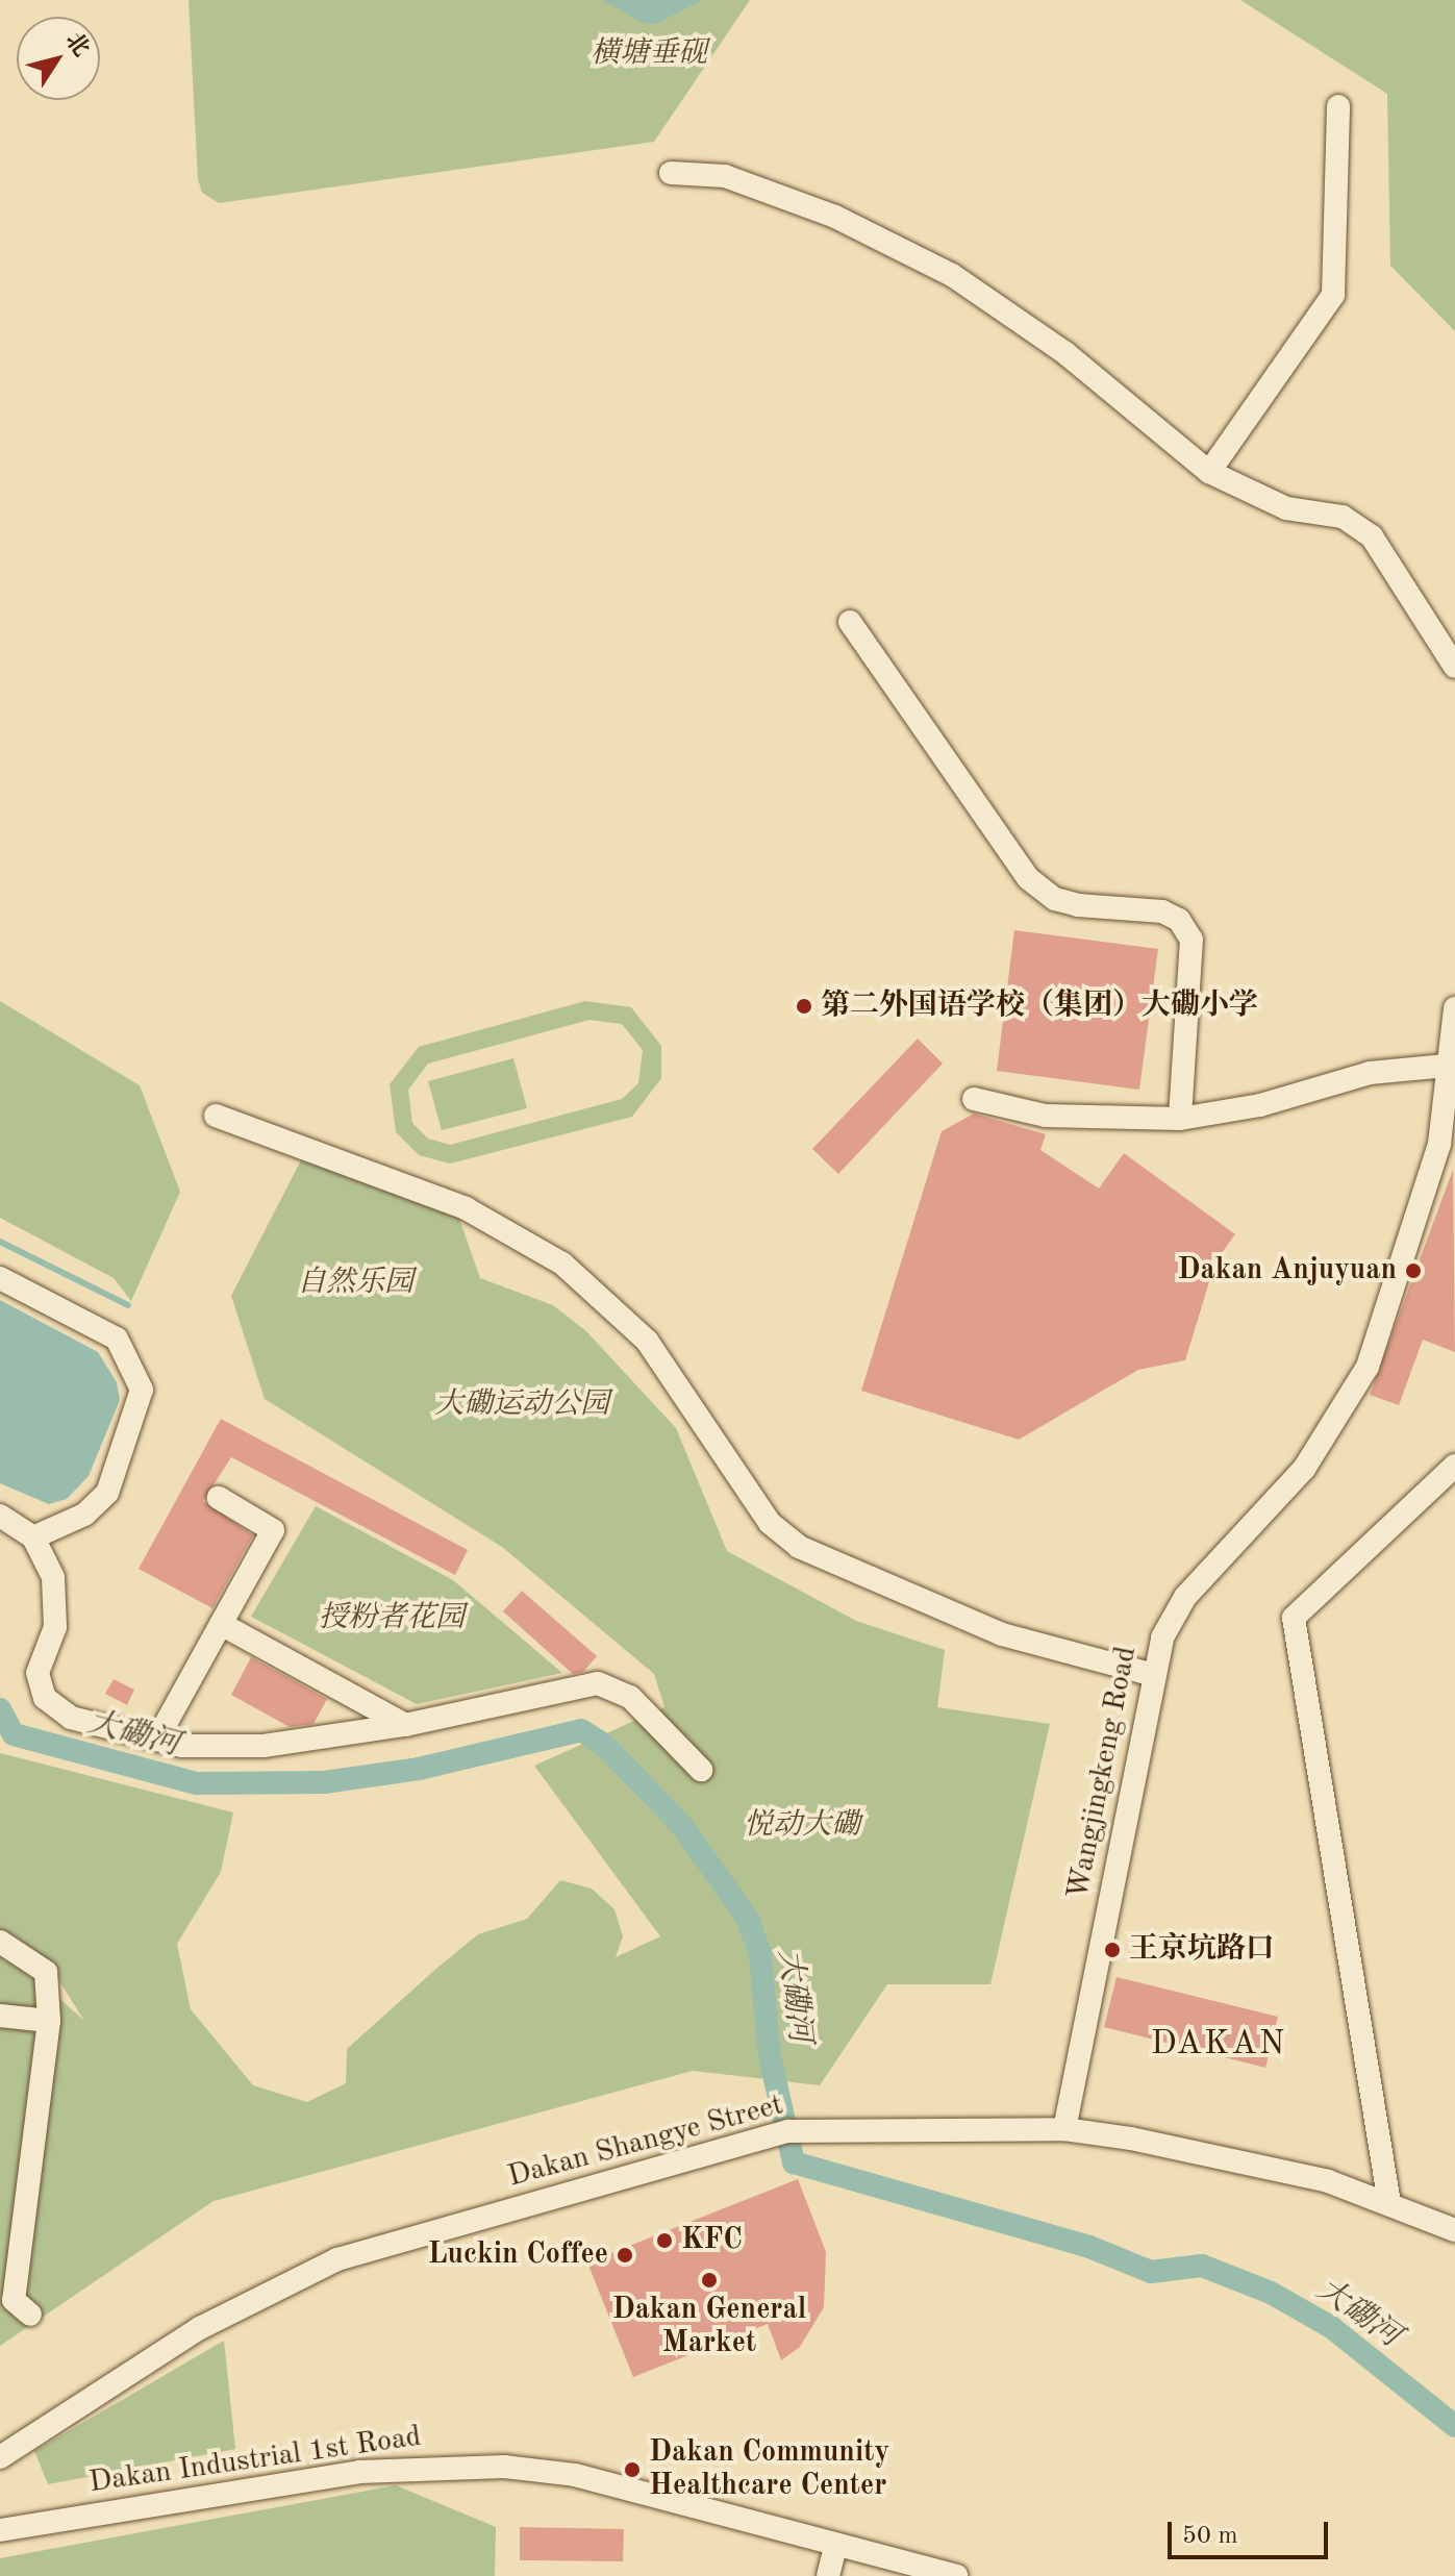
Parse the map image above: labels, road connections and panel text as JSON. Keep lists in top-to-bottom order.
{
  "streets": {
    "street": ["Wangjingkeng Road", "Dakan Shangye Street", "Dakan Industrial 1st Road"]
  },
  "crossings": [
    ["Wangjingkeng Road", "Dakan Shangye Street"]
  ],
  "districts": ["DAKAN"],
  "water": ["大磡河"],
  "parks": [
    "横塘垂砚",
    "自然乐园",
    "大磡运动公园",
    "授粉者花园",
    "悦动大磡"
  ],
  "places": [
    "第二外国语学校（集团）大磡小学",
    "Dakan Anjuyuan",
    "王京坑路口",
    "KFC",
    "Luckin Coffee",
    "Dakan General Market",
    "Dakan Community Healthcare Center"
  ],
  "scale_bar": "50 m",
  "north": "top right"
}
